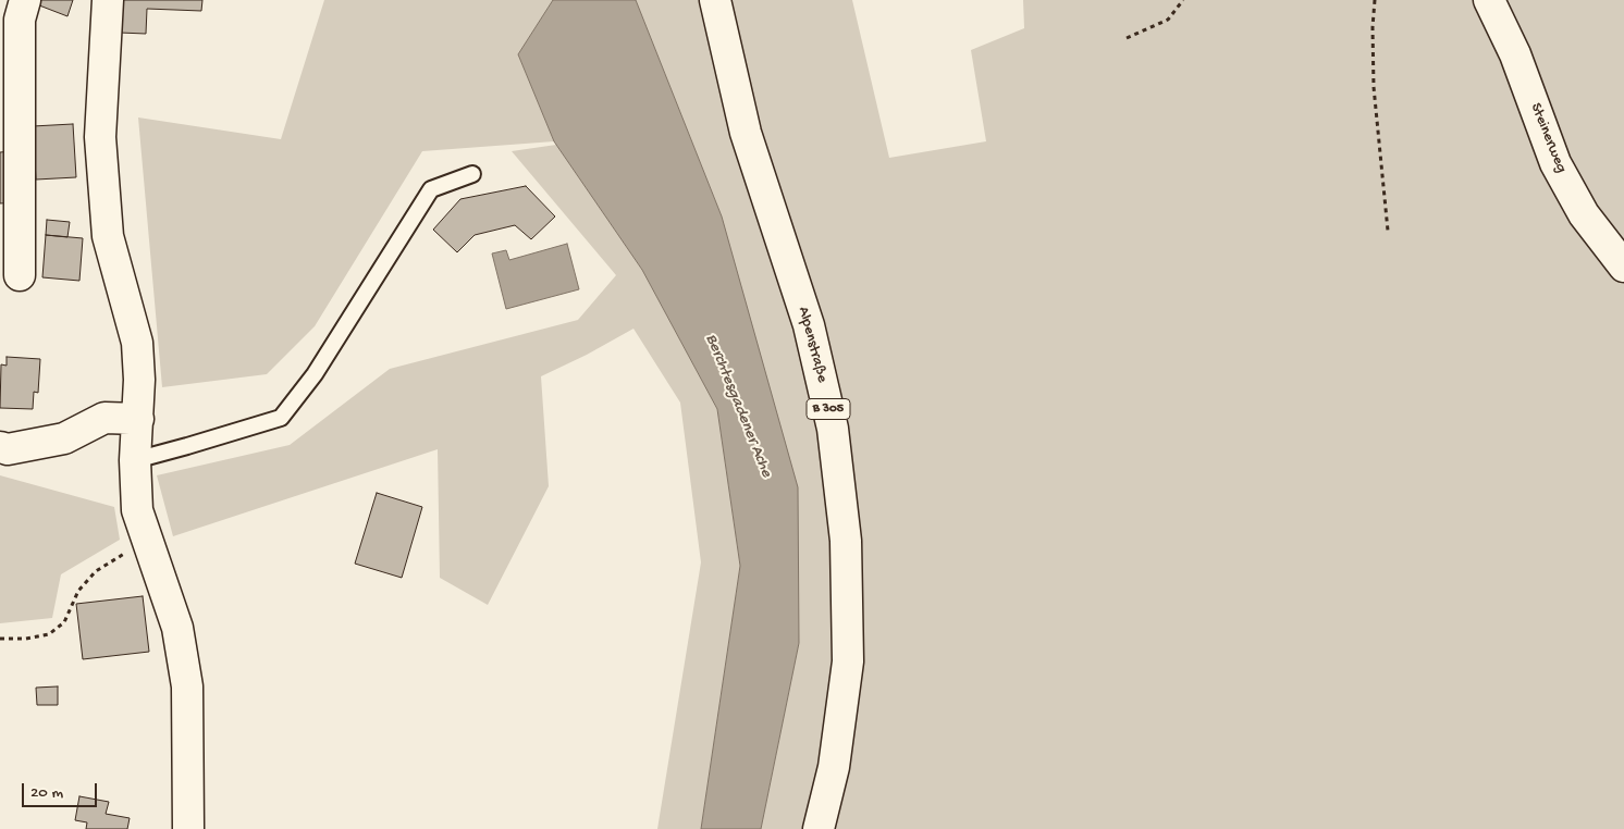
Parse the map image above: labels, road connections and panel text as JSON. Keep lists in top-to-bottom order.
{
  "streets": {
    "street": ["Steinerweg", "Alpenstraße", "B 305"]
  },
  "water": ["Berchtesgadener Ache"],
  "scale_bar": "20 m"
}
